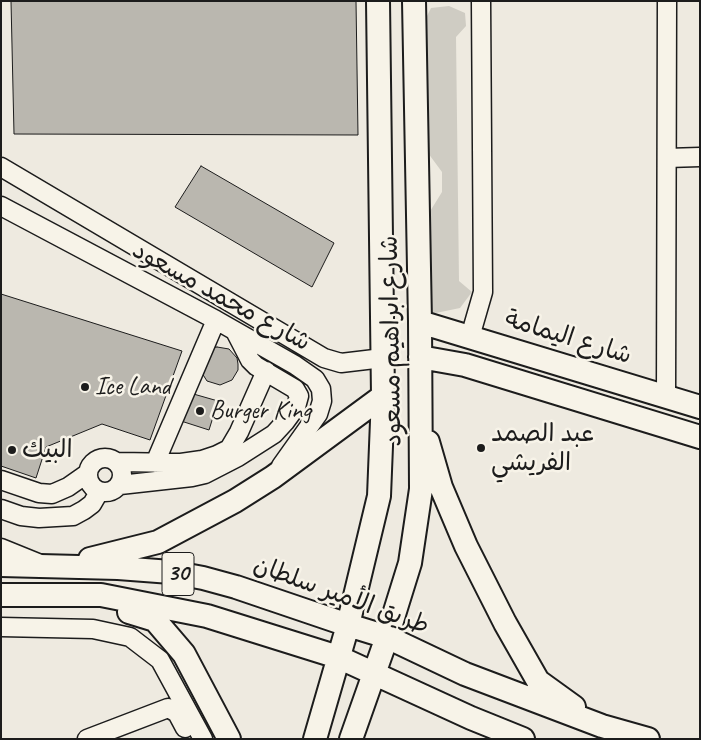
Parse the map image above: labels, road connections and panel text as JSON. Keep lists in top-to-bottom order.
{
  "streets": {
    "main road": [
      "شارع اليمامة",
      "شارع ابراهيم مسعود",
      "30",
      "طريق الأمير سلطان"
    ],
    "street": ["شارع محمد مسعود"]
  },
  "crossings": [
    ["شارع محمد مسعود", "شارع ابراهيم مسعود"],
    ["شارع اليمامة", "شارع ابراهيم مسعود"],
    ["شارع ابراهيم مسعود", "30"],
    ["شارع ابراهيم مسعود", "طريق الأمير سلطان"]
  ],
  "places": [
    "Ice Land",
    "Burger King",
    "عبد الصمد الفريشي",
    "البيك"
  ]
}
